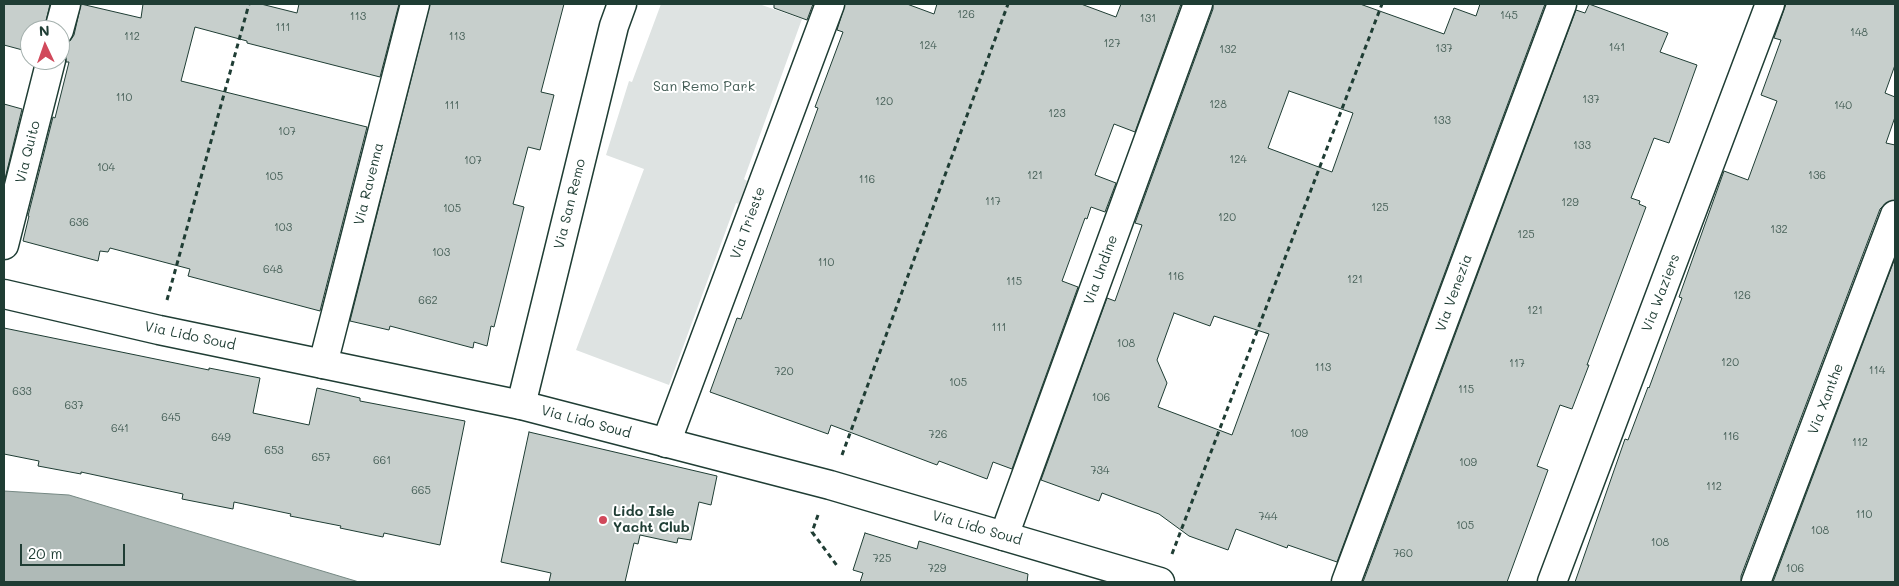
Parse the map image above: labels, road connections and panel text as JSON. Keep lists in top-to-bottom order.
{
  "streets": {
    "street": [
      "Via Quito",
      "Via Ravenna",
      "Via San Remo",
      "Via Trieste",
      "Via Undine",
      "Via Venezia",
      "Via Waziers",
      "Via Lido Soud",
      "Via Xanthe"
    ]
  },
  "crossings": [
    ["Via Ravenna", "Via Lido Soud"],
    ["Via San Remo", "Via Lido Soud"],
    ["Via Trieste", "Via Lido Soud"],
    ["Via Undine", "Via Lido Soud"]
  ],
  "parks": ["San Remo Park"],
  "places": ["Lido Isle Yacht Club"],
  "house_numbers": [
    "126",
    "145",
    "113",
    "131",
    "111",
    "148",
    "112",
    "113",
    "127",
    "124",
    "141",
    "137",
    "132",
    "110",
    "137",
    "120",
    "128",
    "111",
    "140",
    "123",
    "133",
    "107",
    "133",
    "124",
    "107",
    "104",
    "121",
    "136",
    "105",
    "116",
    "117",
    "129",
    "125",
    "105",
    "120",
    "636",
    "103",
    "132",
    "125",
    "103",
    "110",
    "648",
    "116",
    "121",
    "115",
    "126",
    "662",
    "121",
    "111",
    "108",
    "120",
    "117",
    "113",
    "114",
    "720",
    "105",
    "115",
    "633",
    "106",
    "637",
    "645",
    "641",
    "109",
    "726",
    "116",
    "649",
    "112",
    "653",
    "657",
    "661",
    "109",
    "734",
    "112",
    "665",
    "110",
    "744",
    "105",
    "108",
    "108",
    "760",
    "725",
    "729",
    "106"
  ],
  "scale_bar": "20 m",
  "north": "top"
}
